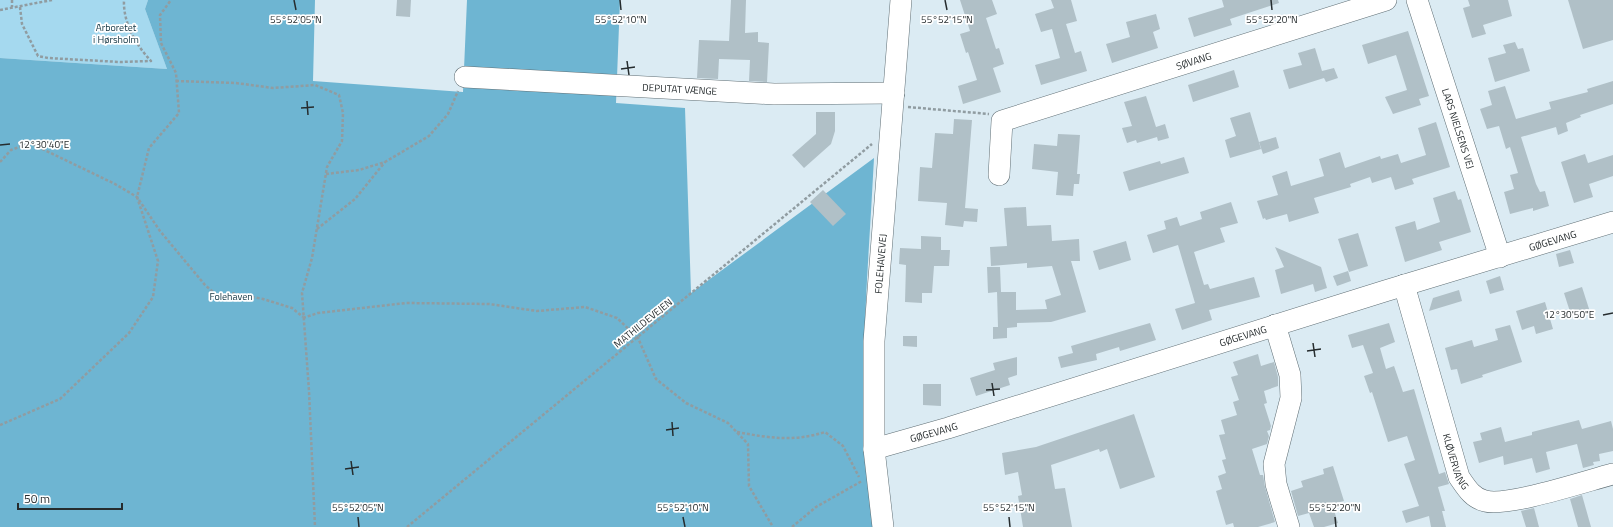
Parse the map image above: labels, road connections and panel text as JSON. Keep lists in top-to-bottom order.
{
  "streets": {
    "street": [
      "SØVANG",
      "DEPUTAT VÆNGE",
      "LARS NIELSENS VEJ",
      "GØGEVANG",
      "FOLEHAVEVEJ",
      "KLØVERVANG"
    ],
    "path": ["MATHILDEVEJEN"]
  },
  "crossings": [
    ["DEPUTAT VÆNGE", "FOLEHAVEVEJ"],
    ["LARS NIELSENS VEJ", "GØGEVANG"],
    ["GØGEVANG", "FOLEHAVEVEJ"],
    ["GØGEVANG", "KLØVERVANG"],
    ["FOLEHAVEVEJ", "MATHILDEVEJEN"]
  ],
  "parks": ["Arboretet i Hørsholm", "Folehaven"],
  "scale_bar": "50 m",
  "coordinates": [
    "55°52'05\"N",
    "55°52'10\"N",
    "55°52'15\"N",
    "55°52'20\"N",
    "12°30'40\"E",
    "12°30'50\"E"
  ]
}
